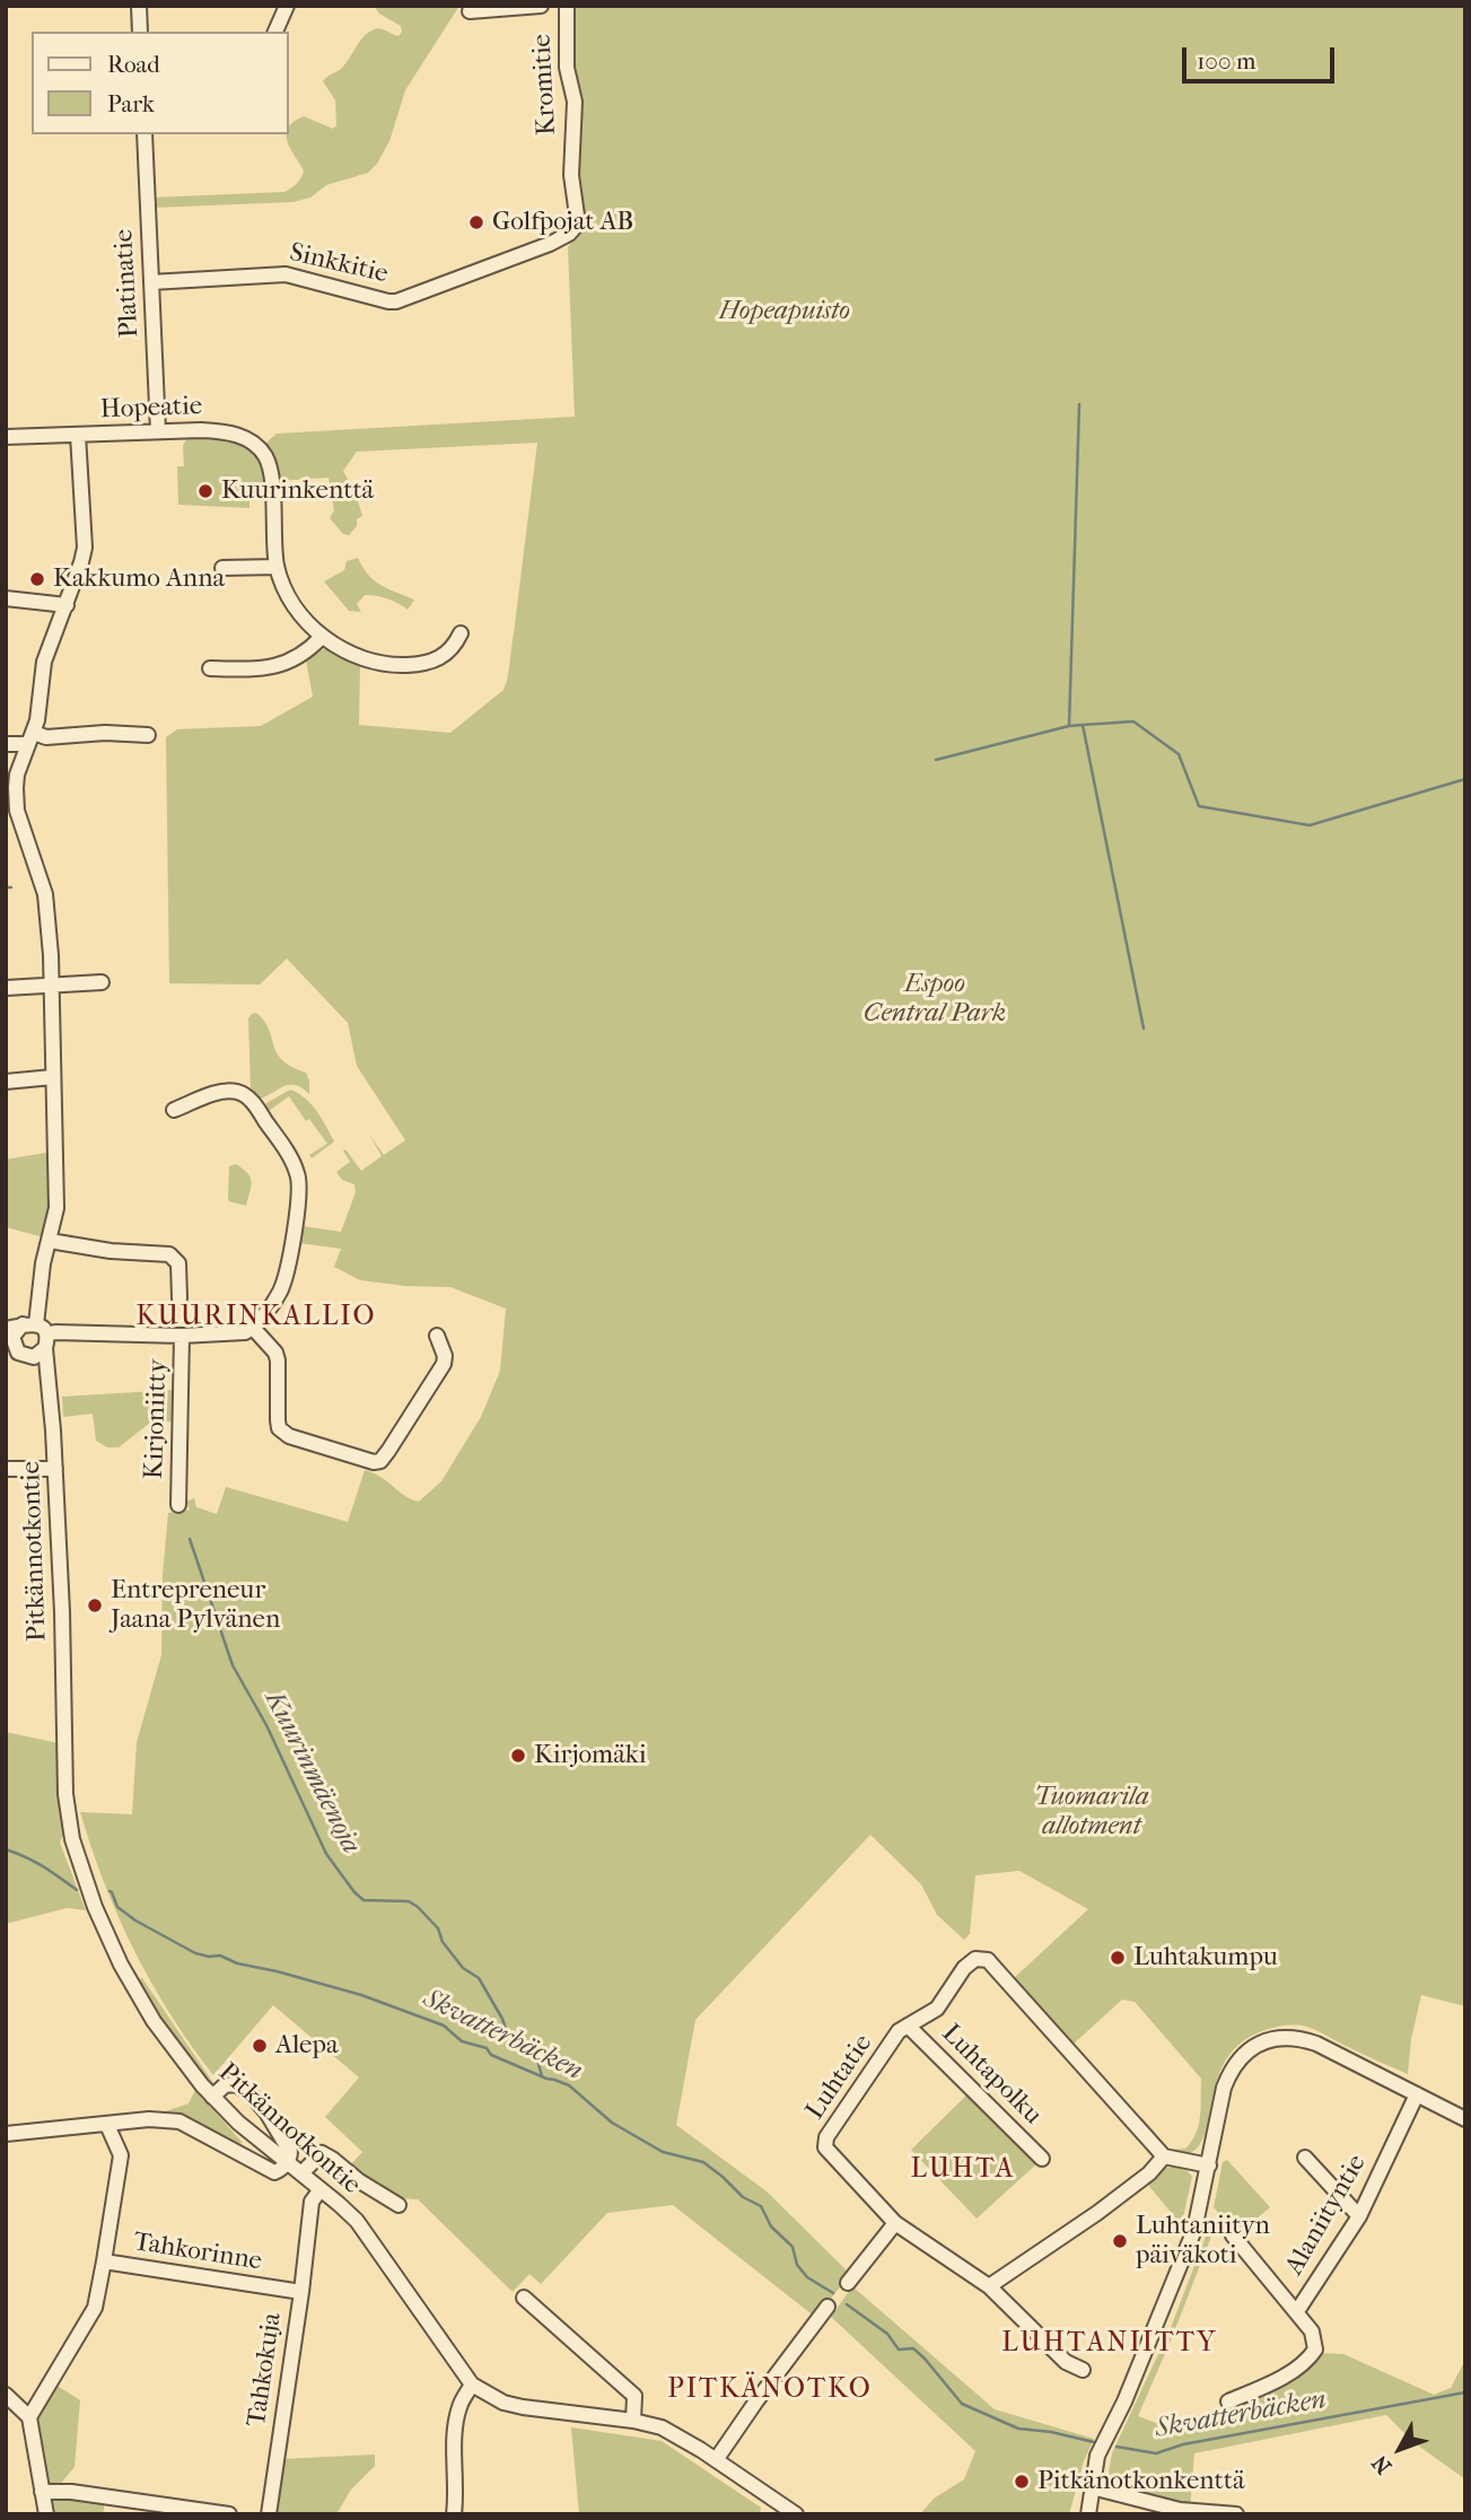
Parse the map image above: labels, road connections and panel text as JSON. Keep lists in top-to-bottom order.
{
  "streets": {
    "street": [
      "Kromitie",
      "Sinkkitie",
      "Platinatie",
      "Hopeatie",
      "Kirjoniitty",
      "Pitkännotkontie",
      "Luhtapolku",
      "Luhtatie",
      "Alaniityntie",
      "Tahkorinne",
      "Tahkokuja"
    ]
  },
  "crossings": [
    ["Kromitie", "Sinkkitie"],
    ["Sinkkitie", "Platinatie"],
    ["Platinatie", "Hopeatie"],
    ["Pitkännotkontie", "Tahkokuja"],
    ["Luhtapolku", "Luhtatie"],
    ["Tahkorinne", "Tahkokuja"]
  ],
  "districts": [
    "KUURINKALLIO",
    "LUHTA",
    "LUHTANIITTY",
    "PITKÄNOTKO"
  ],
  "water": ["Kuurinmäenoja", "Skvatterbäcken"],
  "parks": ["Hopeapuisto", "Espoo Central Park", "Tuomarila allotment"],
  "places": [
    "Golfpojat AB",
    "Kuurinkenttä",
    "Kakkumo Anna",
    "Entrepreneur Jaana Pylvänen",
    "Kirjomäki",
    "Luhtakumpu",
    "Alepa",
    "Luhtaniityn päiväkoti",
    "Pitkänotkonkenttä"
  ],
  "legend": ["Road", "Park"],
  "scale_bar": "100 m",
  "north": "bottom left"
}
